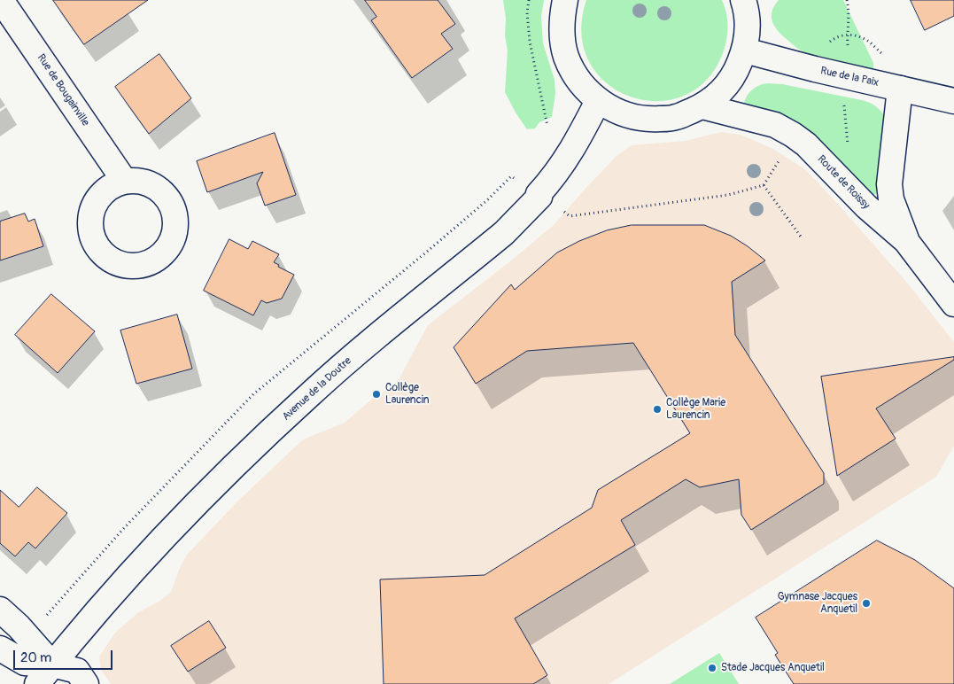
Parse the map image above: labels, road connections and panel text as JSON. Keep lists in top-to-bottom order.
{
  "streets": {
    "main road": [
      "Rue de la Paix",
      "Rue de Bougainville",
      "Route de Roissy",
      "Avenue de la Doutre"
    ]
  },
  "places": [
    "Collège Laurencin",
    "Collège Marie Laurencin",
    "Gymnase Jacques Anquetil",
    "Stade Jacques Anquetil"
  ],
  "scale_bar": "20 m"
}
